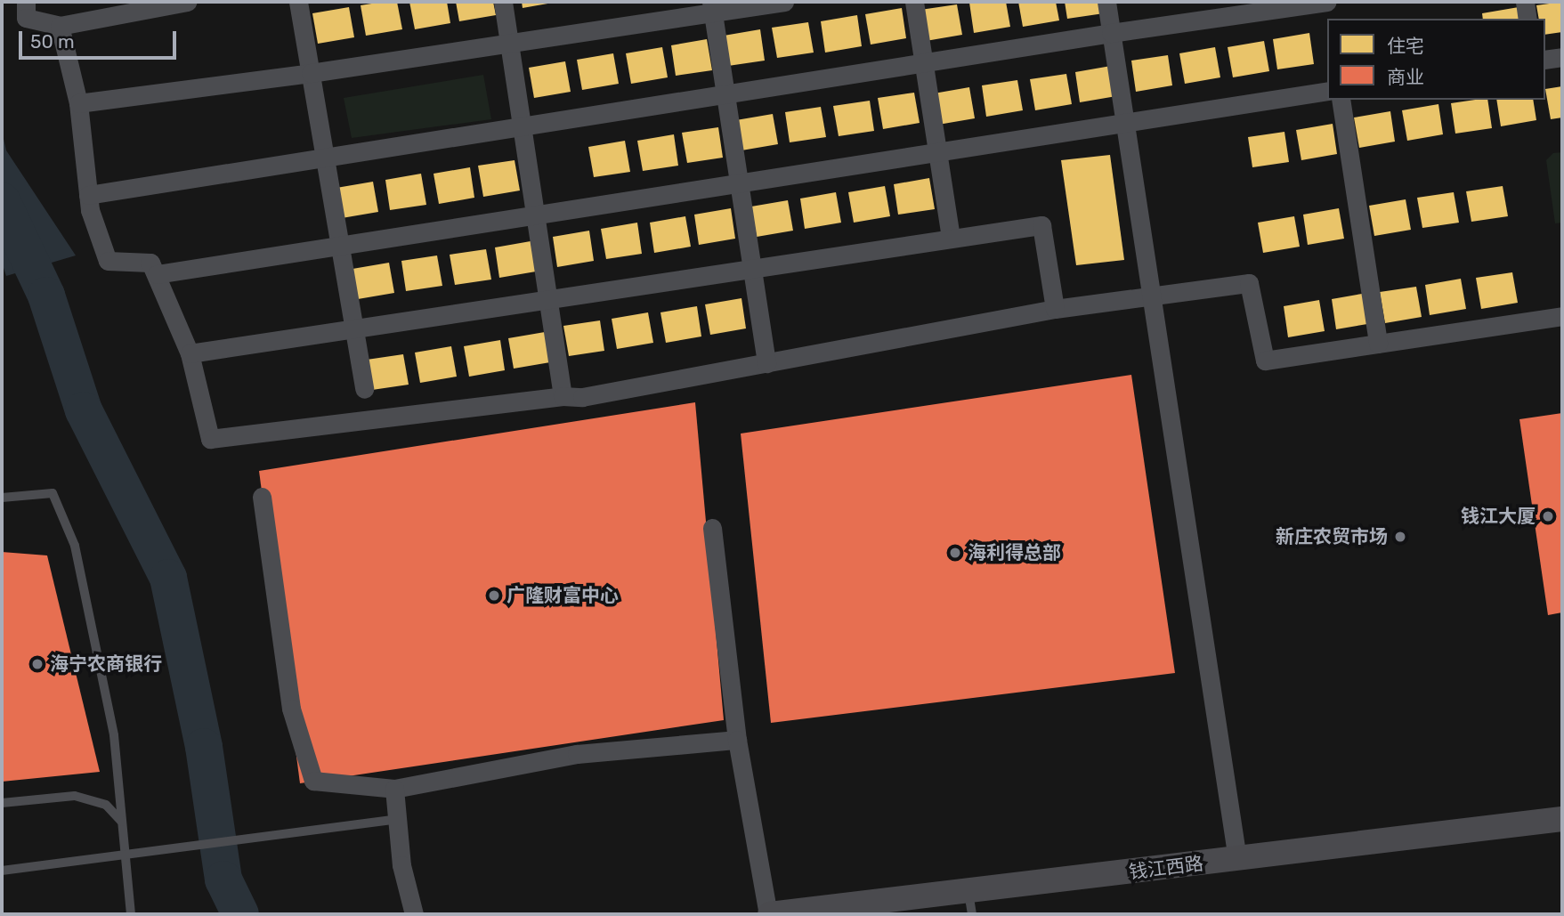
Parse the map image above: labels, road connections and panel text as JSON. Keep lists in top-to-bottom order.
{
  "streets": {
    "main road": ["钱江西路"]
  },
  "places": [
    "钱江大厦",
    "新庄农贸市场",
    "海利得总部",
    "广隆财富中心",
    "海宁农商银行"
  ],
  "legend": ["住宅", "商业"],
  "scale_bar": "50 m"
}
